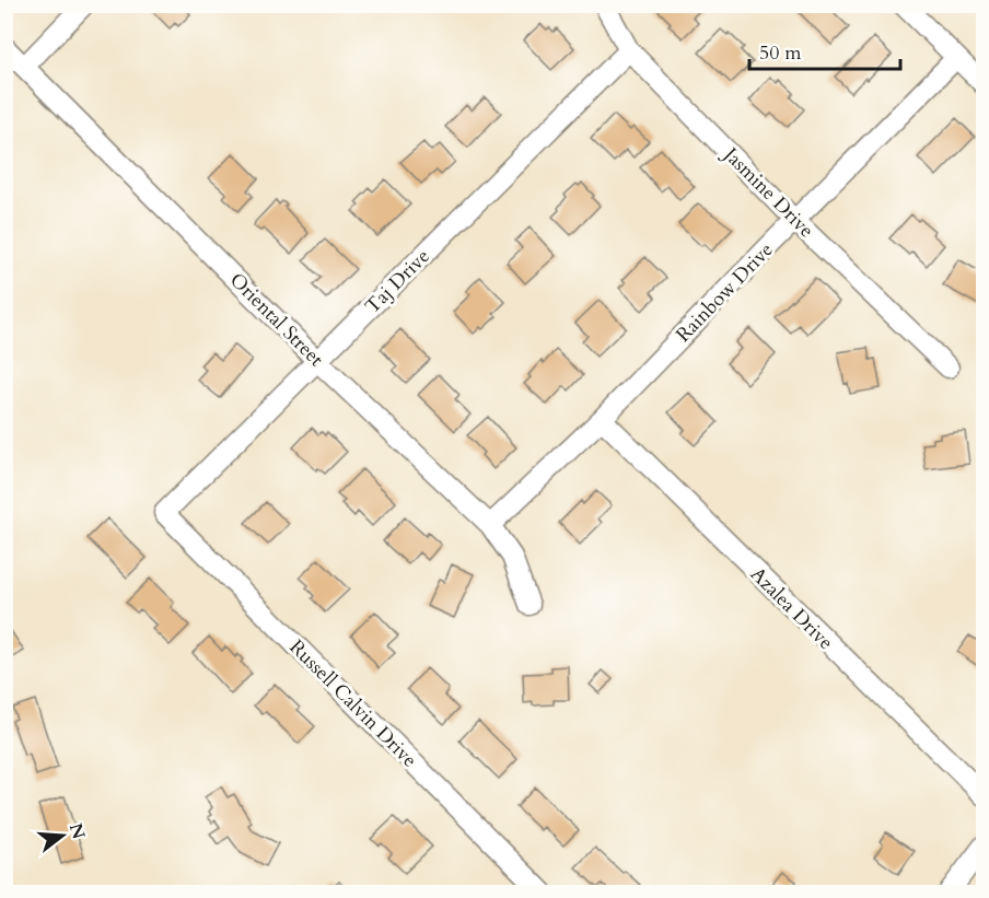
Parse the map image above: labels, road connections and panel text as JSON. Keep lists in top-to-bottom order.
{
  "streets": {
    "street": [
      "Jasmine Drive",
      "Taj Drive",
      "Rainbow Drive",
      "Oriental Street",
      "Azalea Drive",
      "Russell Calvin Drive"
    ]
  },
  "crossings": [
    ["Jasmine Drive", "Taj Drive"],
    ["Jasmine Drive", "Rainbow Drive"],
    ["Taj Drive", "Oriental Street"],
    ["Taj Drive", "Russell Calvin Drive"],
    ["Rainbow Drive", "Oriental Street"],
    ["Rainbow Drive", "Azalea Drive"]
  ],
  "scale_bar": "50 m",
  "north": "right"
}
